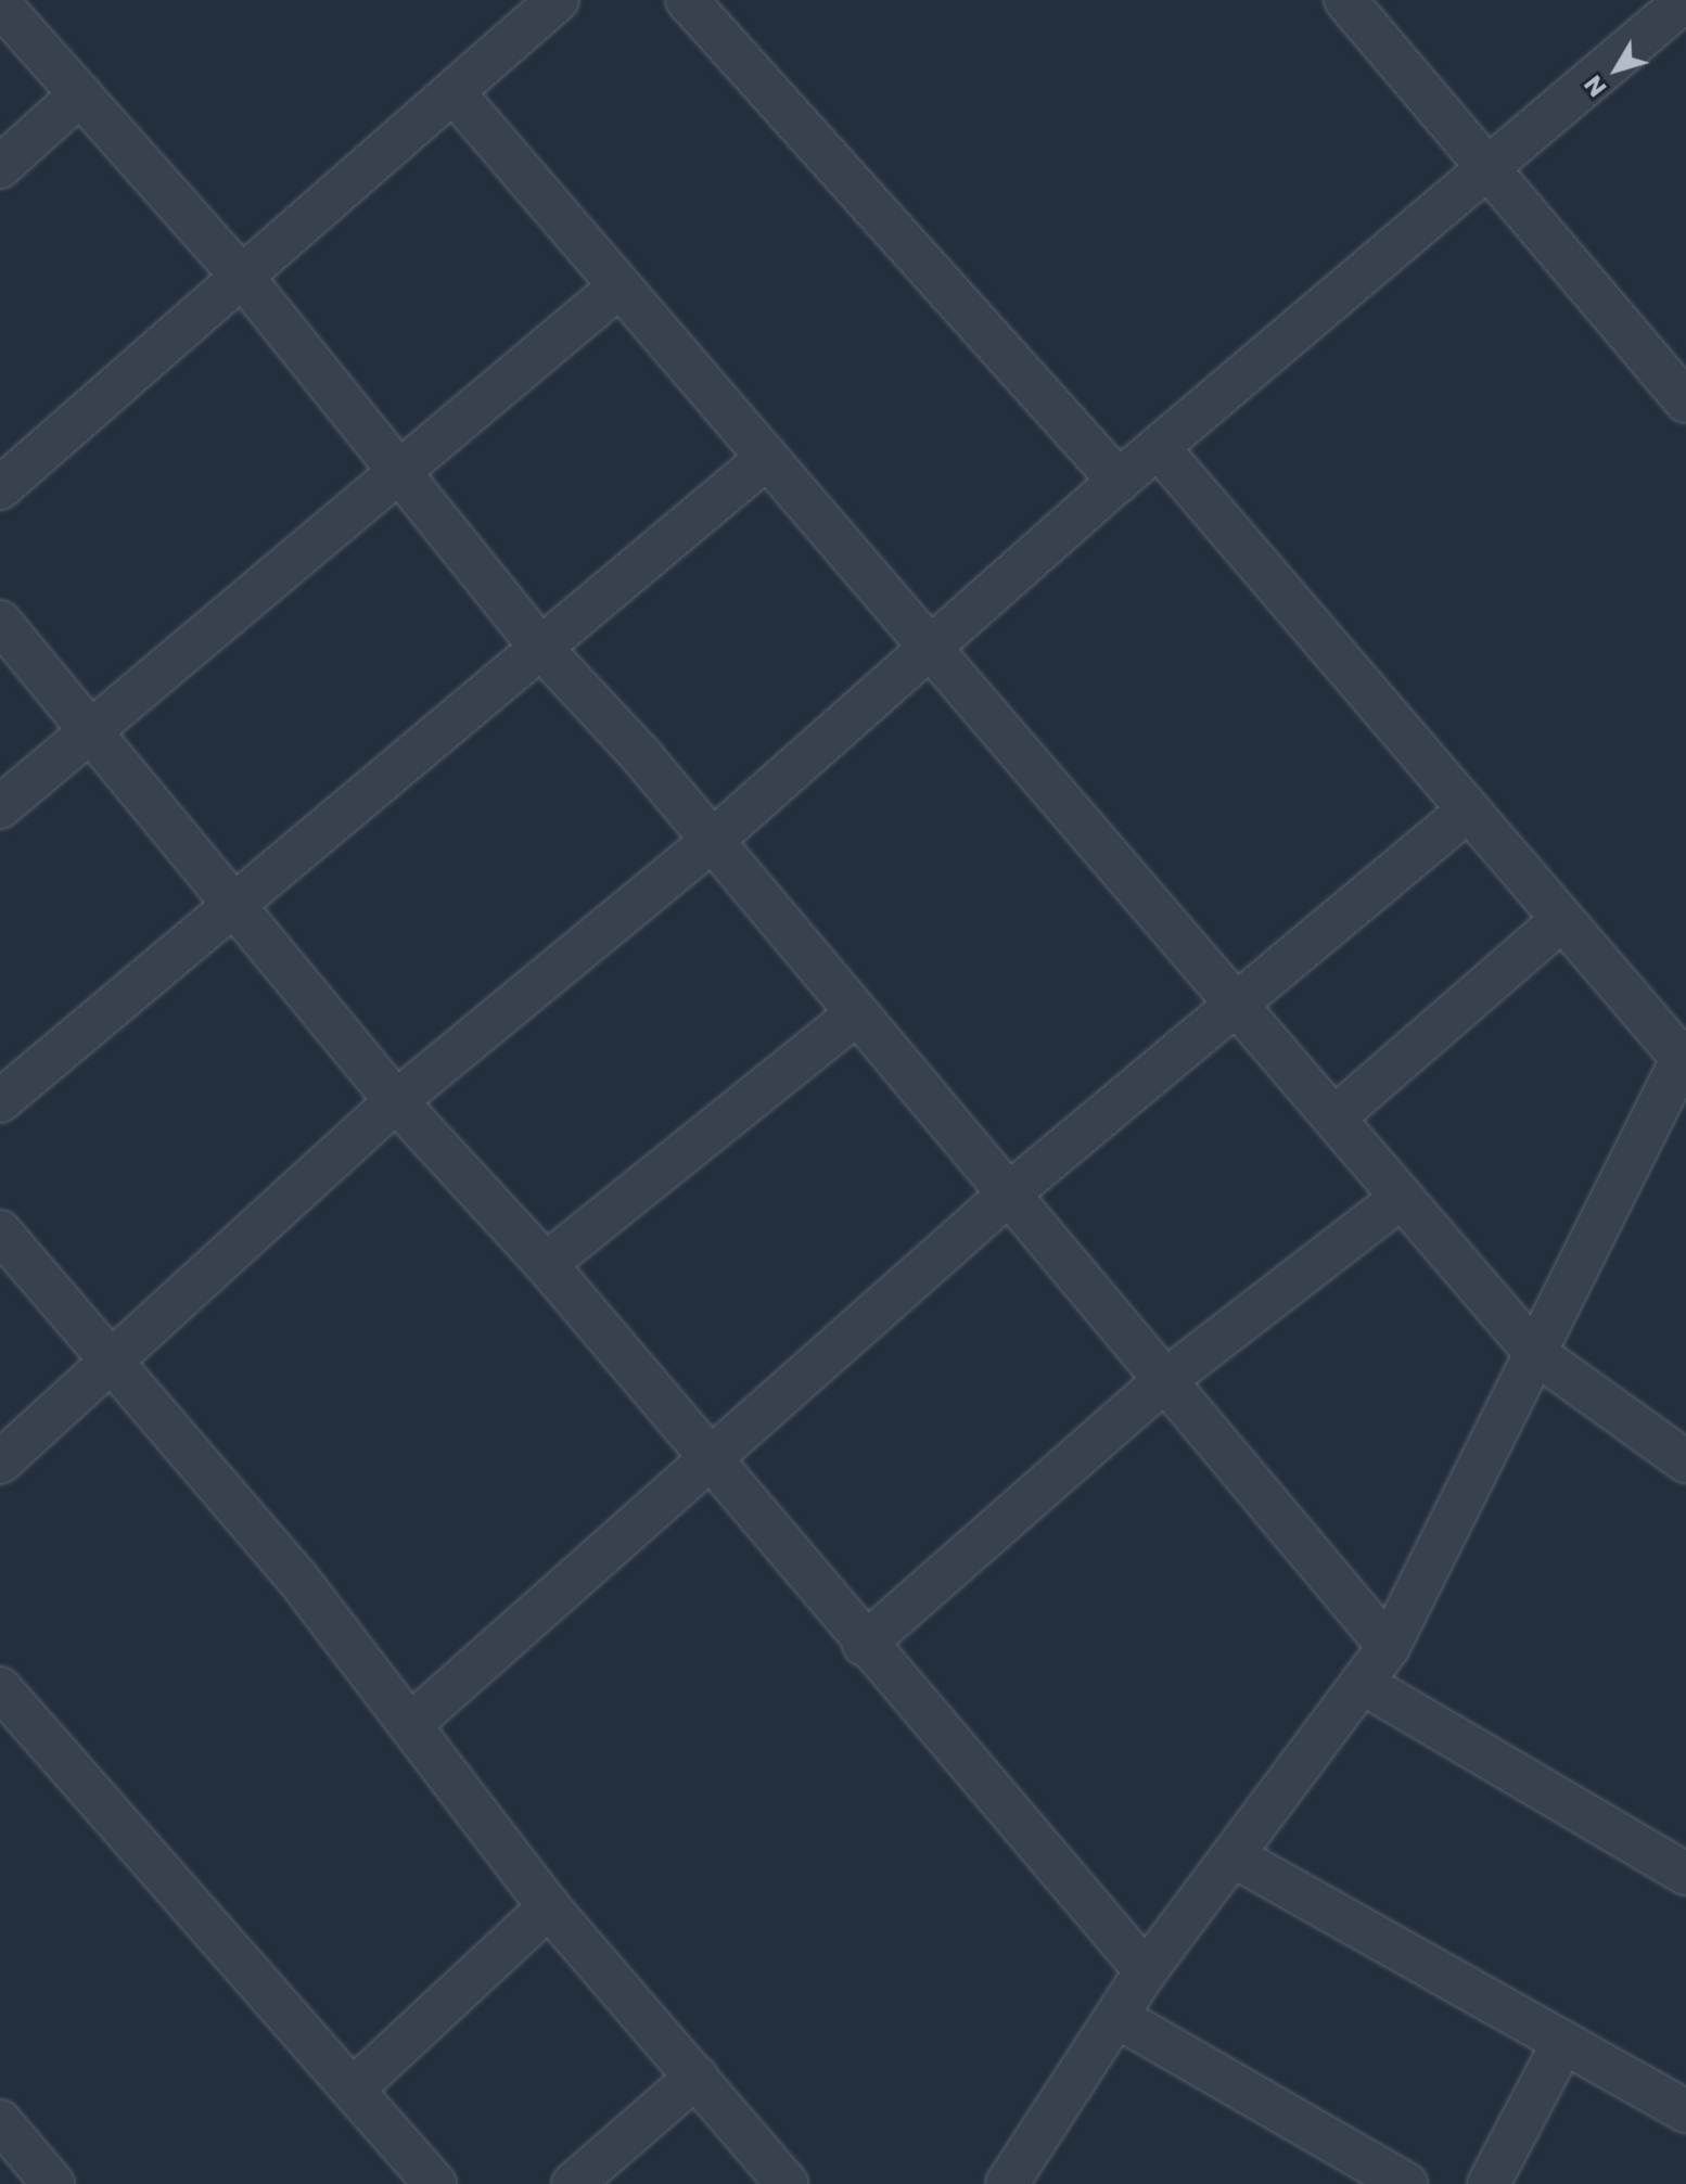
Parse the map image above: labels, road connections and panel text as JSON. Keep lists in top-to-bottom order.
{
  "north": "bottom left"
}
